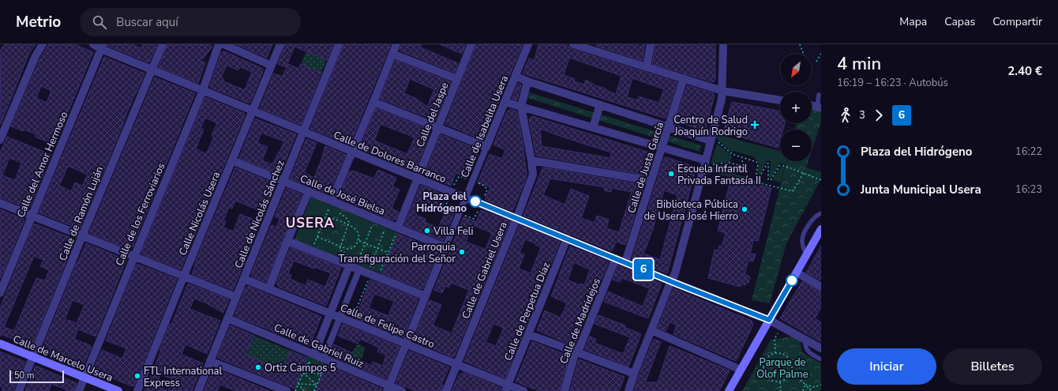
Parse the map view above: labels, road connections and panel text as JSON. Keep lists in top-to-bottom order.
{
  "streets": {
    "main road": ["Calle de Marcelo Usera"],
    "street": [
      "Calle del Jaspe",
      "Calle de Isabelita Usera",
      "Calle de Dolores Barranco",
      "Calle del Amor Hermoso",
      "Calle de Justa García",
      "Calle de José Bielsa",
      "Calle de Ramón Luján",
      "Calle Nicolás Usera",
      "Calle de los Ferroviarios",
      "Calle de Nicolás Sánchez",
      "Calle de Gabriel Usera",
      "Calle de Perpetua Díaz",
      "Calle de Madridejos",
      "Calle de Felipe Castro",
      "Calle de Gabriel Ruiz"
    ]
  },
  "crossings": [
    ["Calle del Jaspe", "Calle de Dolores Barranco"],
    ["Calle del Jaspe", "Calle de José Bielsa"],
    ["Calle de Isabelita Usera", "Calle de Dolores Barranco"],
    ["Calle de Isabelita Usera", "Calle de José Bielsa"],
    ["Calle de Isabelita Usera", "Calle de Felipe Castro"],
    ["Calle de Isabelita Usera", "Calle de Gabriel Ruiz"],
    ["Calle de Dolores Barranco", "Calle del Amor Hermoso"],
    ["Calle de Dolores Barranco", "Calle de Justa García"],
    ["Calle de Dolores Barranco", "Calle de Ramón Luján"],
    ["Calle de Dolores Barranco", "Calle Nicolás Usera"],
    ["Calle de Dolores Barranco", "Calle de los Ferroviarios"],
    ["Calle de Dolores Barranco", "Calle de Nicolás Sánchez"],
    ["Calle de Dolores Barranco", "Calle de Gabriel Usera"],
    ["Calle de Dolores Barranco", "Calle de Perpetua Díaz"],
    ["Calle de Dolores Barranco", "Calle de Madridejos"],
    ["Calle de José Bielsa", "Calle Nicolás Usera"],
    ["Calle de José Bielsa", "Calle de Nicolás Sánchez"],
    ["Calle de Ramón Luján", "Calle de Marcelo Usera"],
    ["Calle de los Ferroviarios", "Calle de Marcelo Usera"],
    ["Calle de Nicolás Sánchez", "Calle de Felipe Castro"],
    ["Calle de Nicolás Sánchez", "Calle de Gabriel Ruiz"],
    ["Calle de Gabriel Usera", "Calle de Felipe Castro"],
    ["Calle de Perpetua Díaz", "Calle de Felipe Castro"]
  ],
  "districts": ["USERA"],
  "parks": ["Parque de Olof Palme"],
  "places": {
    "health": ["Centro de Salud Joaquín Rodrigo"],
    "other": [
      "Escuela Infantil Privada Fantasía II",
      "Plaza del Hidrógeno",
      "Biblioteca Pública de Usera José Hierro",
      "Villa Feli",
      "Parroquia Transfiguración del Señor",
      "Ortiz Campos 5",
      "FTL International Express"
    ]
  },
  "lines": ["bus line 6"],
  "scale_bar": "50 m",
  "north": "bottom left",
  "page": {
    "header": "Metrio",
    "search": "Buscar aquí",
    "nav": ["Mapa", "Capas", "Compartir"],
    "on_map": "6",
    "heading": ["4 min", "16:19 – 16:23 · Autobús", "2.40 €"],
    "map_buttons": ["+", "−"],
    "legs": ["3", "6"],
    "list": [
      {
        "name": "Plaza del Hidrógeno",
        "value": "16:22"
      },
      {
        "name": "Junta Municipal Usera",
        "value": "16:23"
      }
    ],
    "buttons": ["Iniciar", "Billetes"],
    "scale": "50 m"
  }
}
